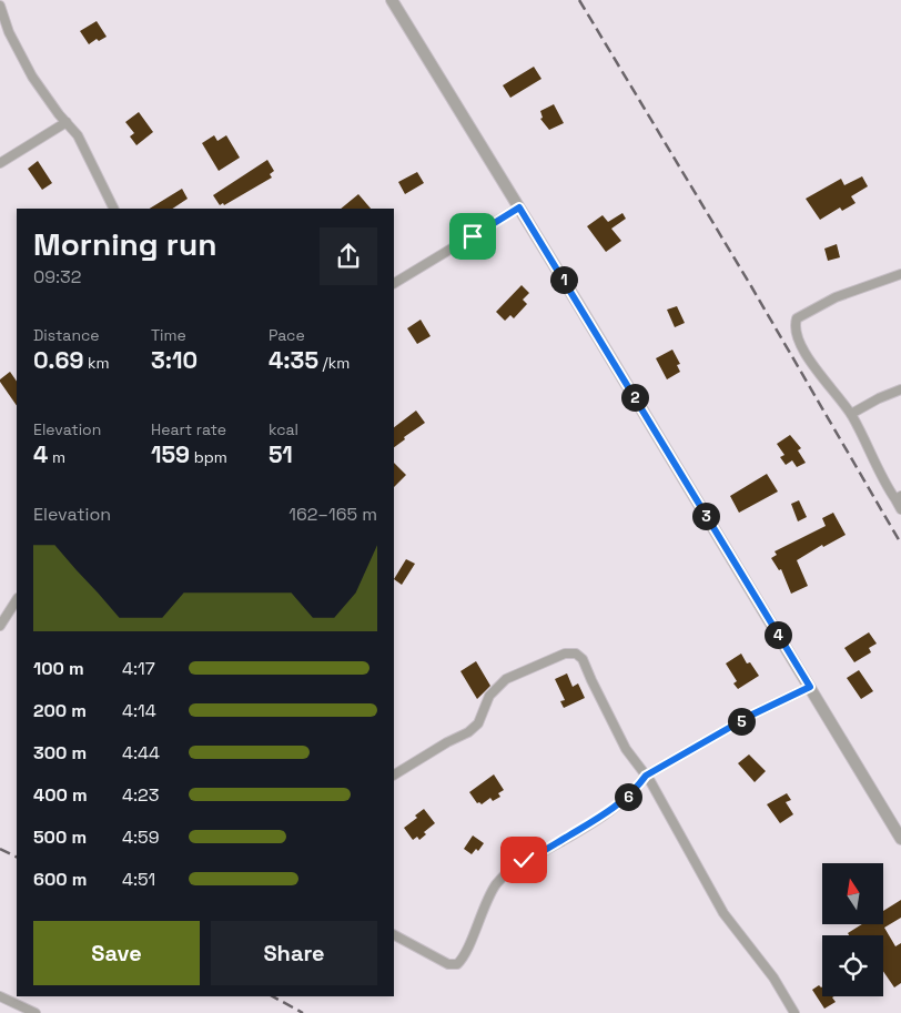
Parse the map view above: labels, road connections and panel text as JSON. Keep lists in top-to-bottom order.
{
  "north": "top",
  "page": {
    "heading": ["Morning run", "09:32"],
    "pins": [
      "1",
      "2",
      "3",
      "4",
      "5",
      "6"
    ],
    "stats": [
      ["Distance", "0.69 km"],
      ["Time", "3:10"],
      ["Pace", "4:35 /km"],
      ["Elevation", "4 m"],
      ["Heart rate", "159 bpm"],
      ["kcal", "51"]
    ],
    "chart": ["Elevation", "162–165 m"],
    "list": [
      {
        "name": "100 m",
        "note": "4:17"
      },
      {
        "name": "200 m",
        "note": "4:14"
      },
      {
        "name": "300 m",
        "note": "4:44"
      },
      {
        "name": "400 m",
        "note": "4:23"
      },
      {
        "name": "500 m",
        "note": "4:59"
      },
      {
        "name": "600 m",
        "note": "4:51"
      }
    ],
    "buttons": ["Save", "Share"]
  }
}
